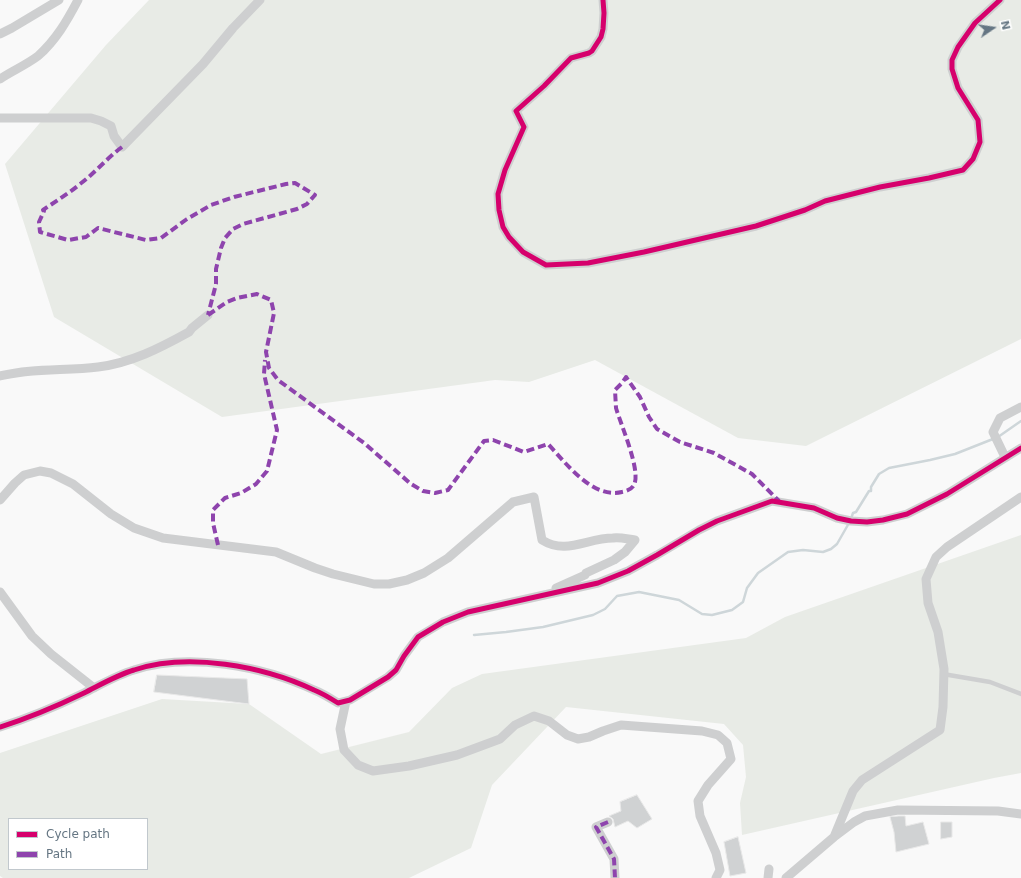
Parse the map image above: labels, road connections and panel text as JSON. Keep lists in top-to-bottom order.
{
  "legend": ["Cycle path", "Path"],
  "north": "right"
}
